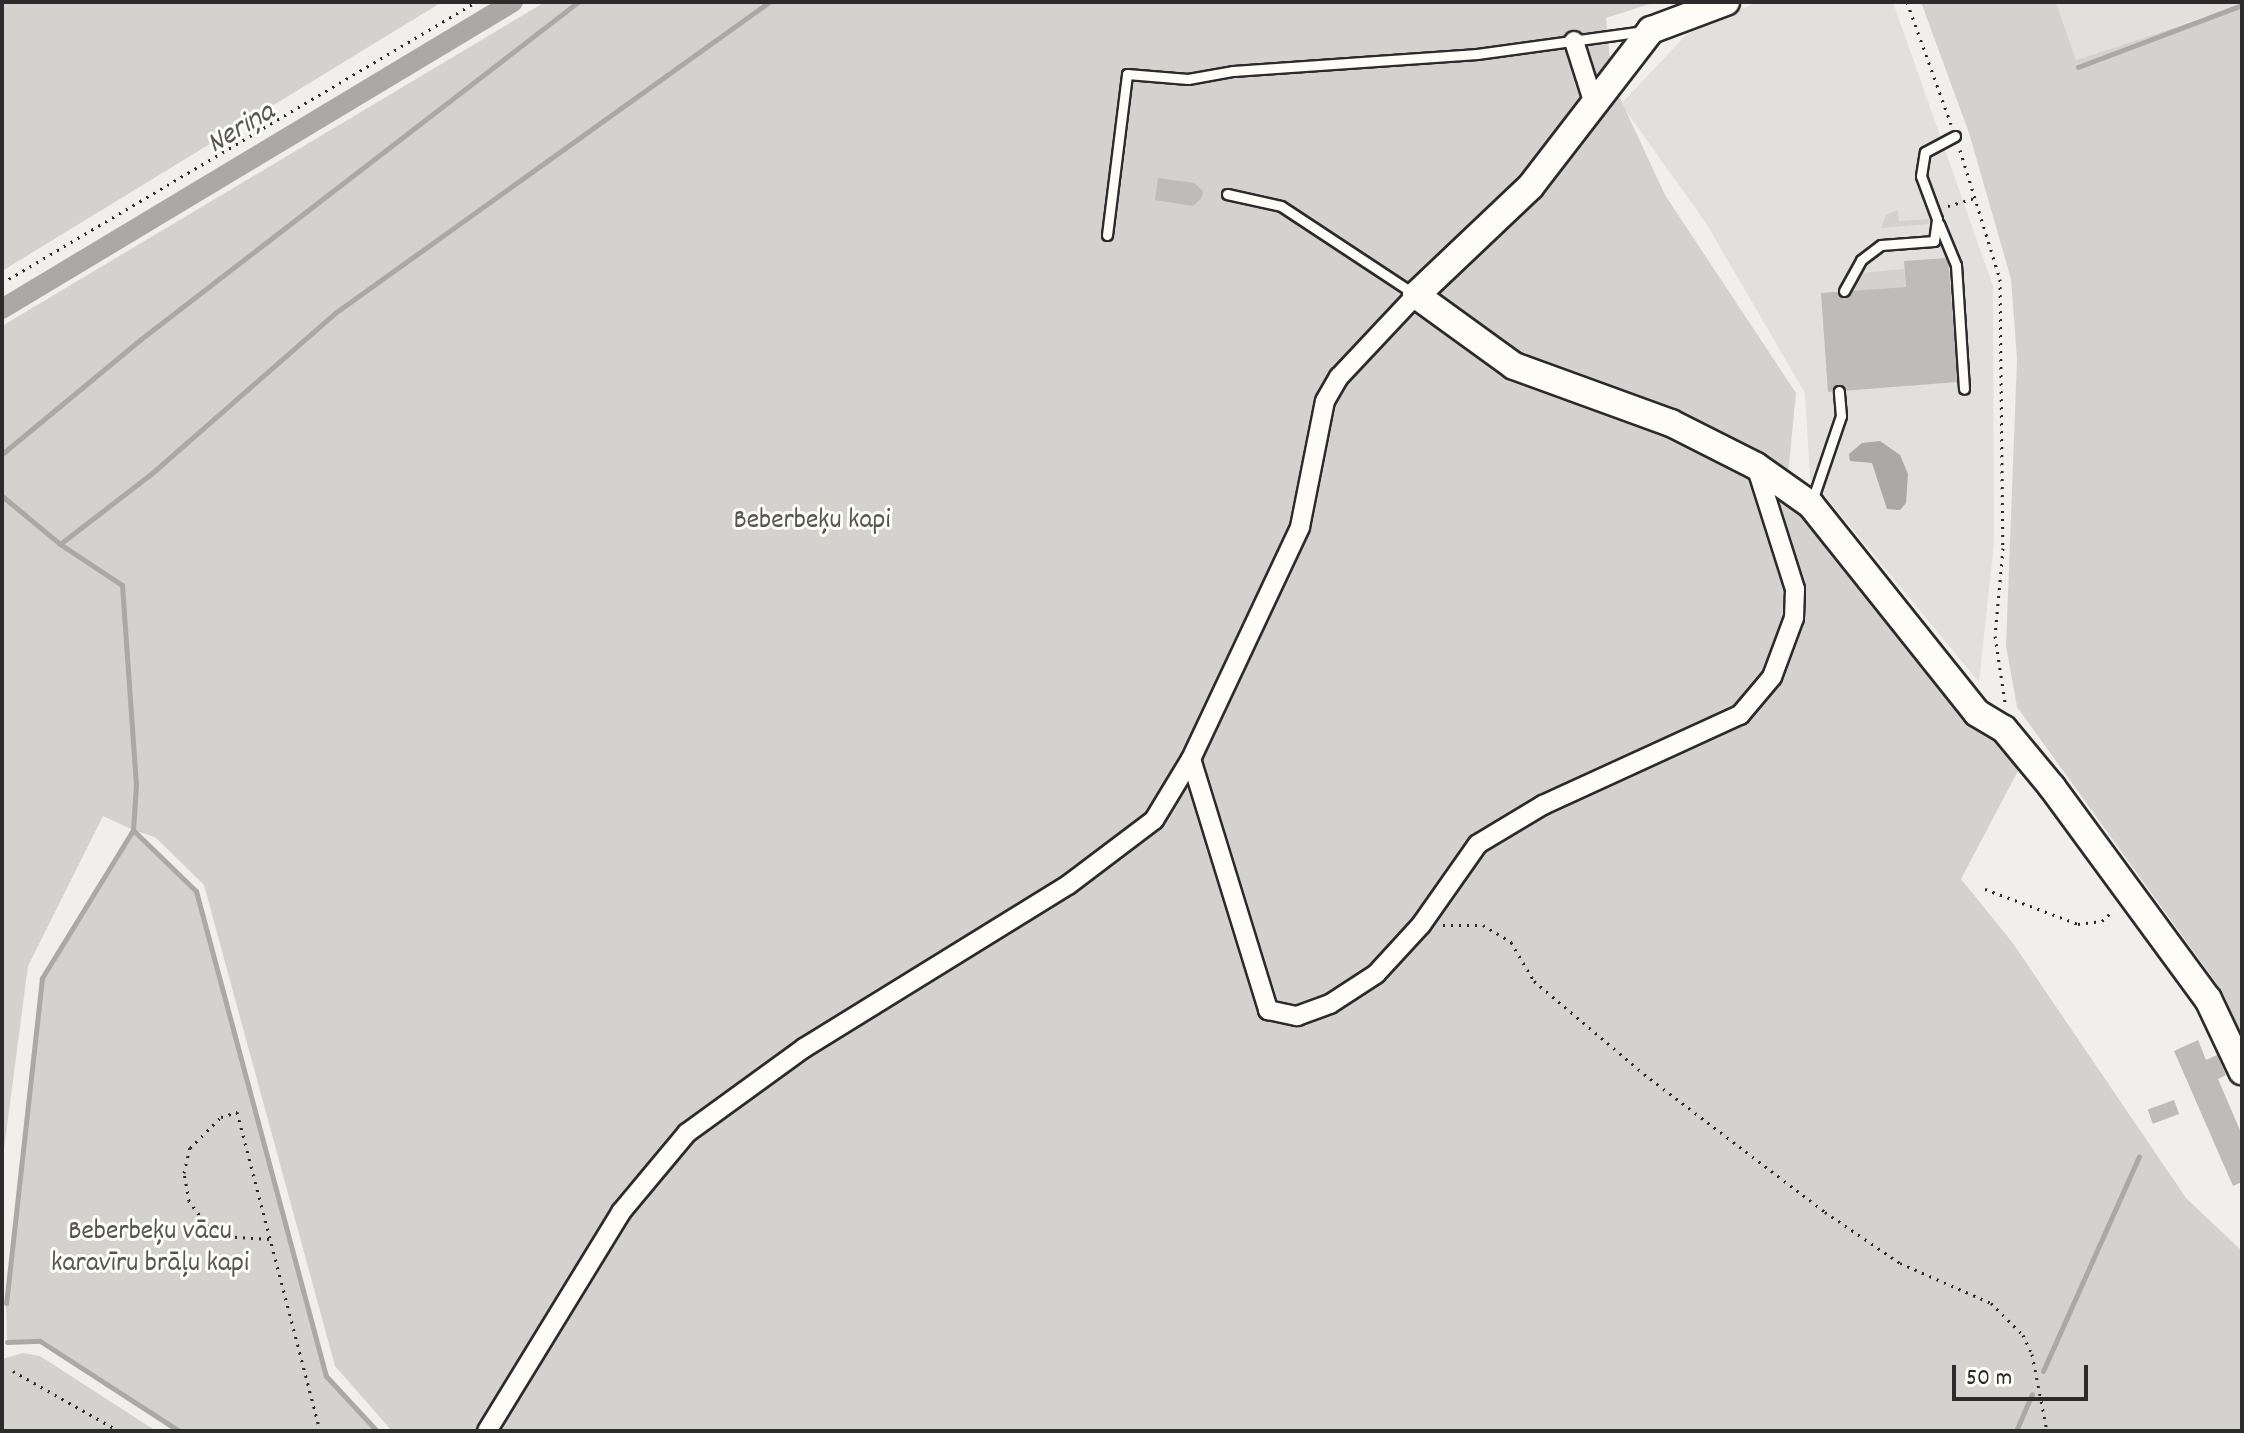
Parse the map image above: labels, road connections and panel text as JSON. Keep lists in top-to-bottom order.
{
  "water": ["Neriņa"],
  "parks": ["Beberbeķu kapi", "Beberbeķu vācu karavīru brāļu kapi"],
  "scale_bar": "50 m"
}
